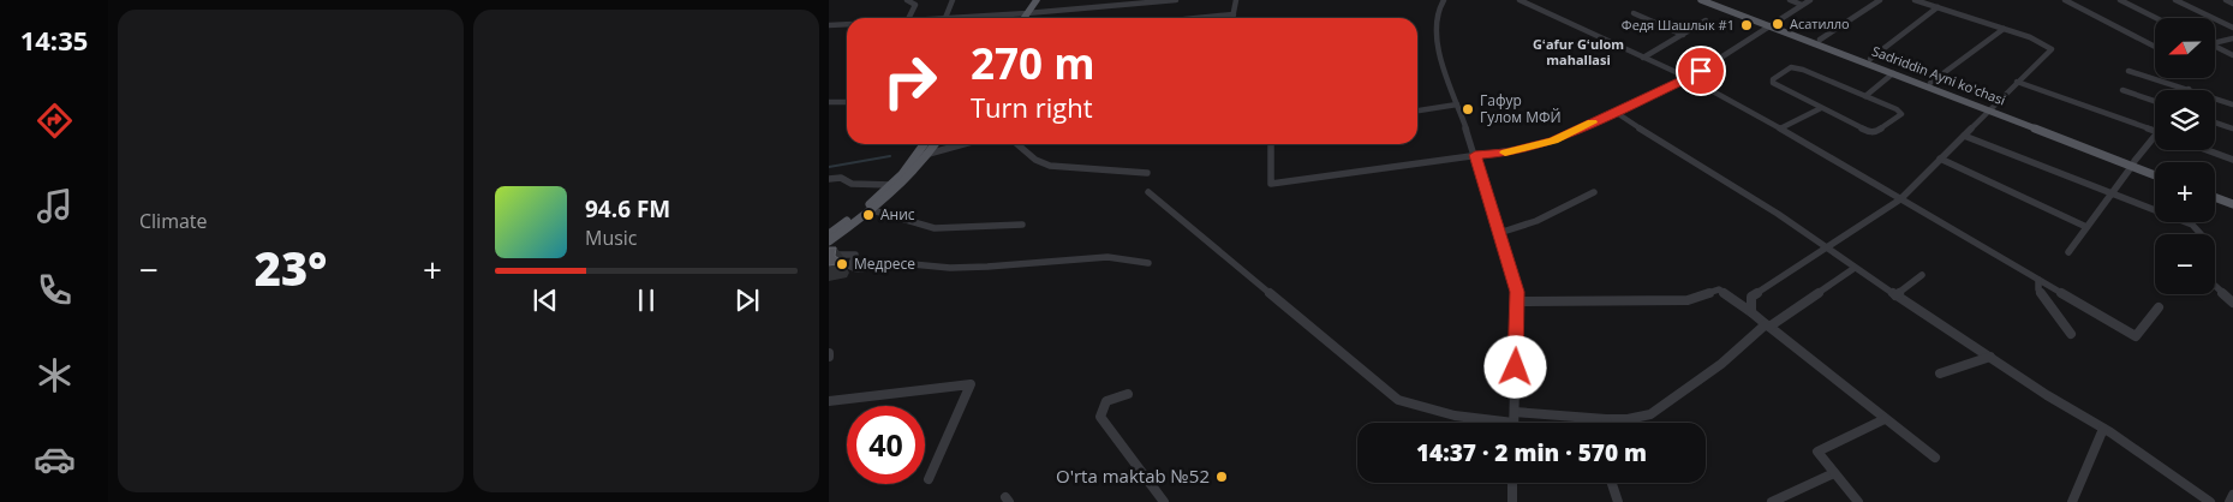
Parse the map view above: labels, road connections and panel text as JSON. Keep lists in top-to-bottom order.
{
  "streets": {
    "main road": ["Sadriddin Ayni ko'chasi"]
  },
  "districts": ["Gʻafur Gʻulom mahallasi"],
  "places": [
    "Асатилло",
    "Федя Шашлык #1",
    "Гафур Гулом МФЙ",
    "Анис",
    "Медресе",
    "O'rta maktab №52"
  ],
  "north": "left",
  "page": {
    "tabs": "14:35",
    "tile": "Climate",
    "map_buttons": ["+", "−"],
    "turn": ["270 m", "Turn right"],
    "song": ["94.6 FM", "Music"],
    "heat": ["−", "23°", "+"],
    "limit": "40",
    "trip": "14:37 · 2 min · 570 m"
  }
}
